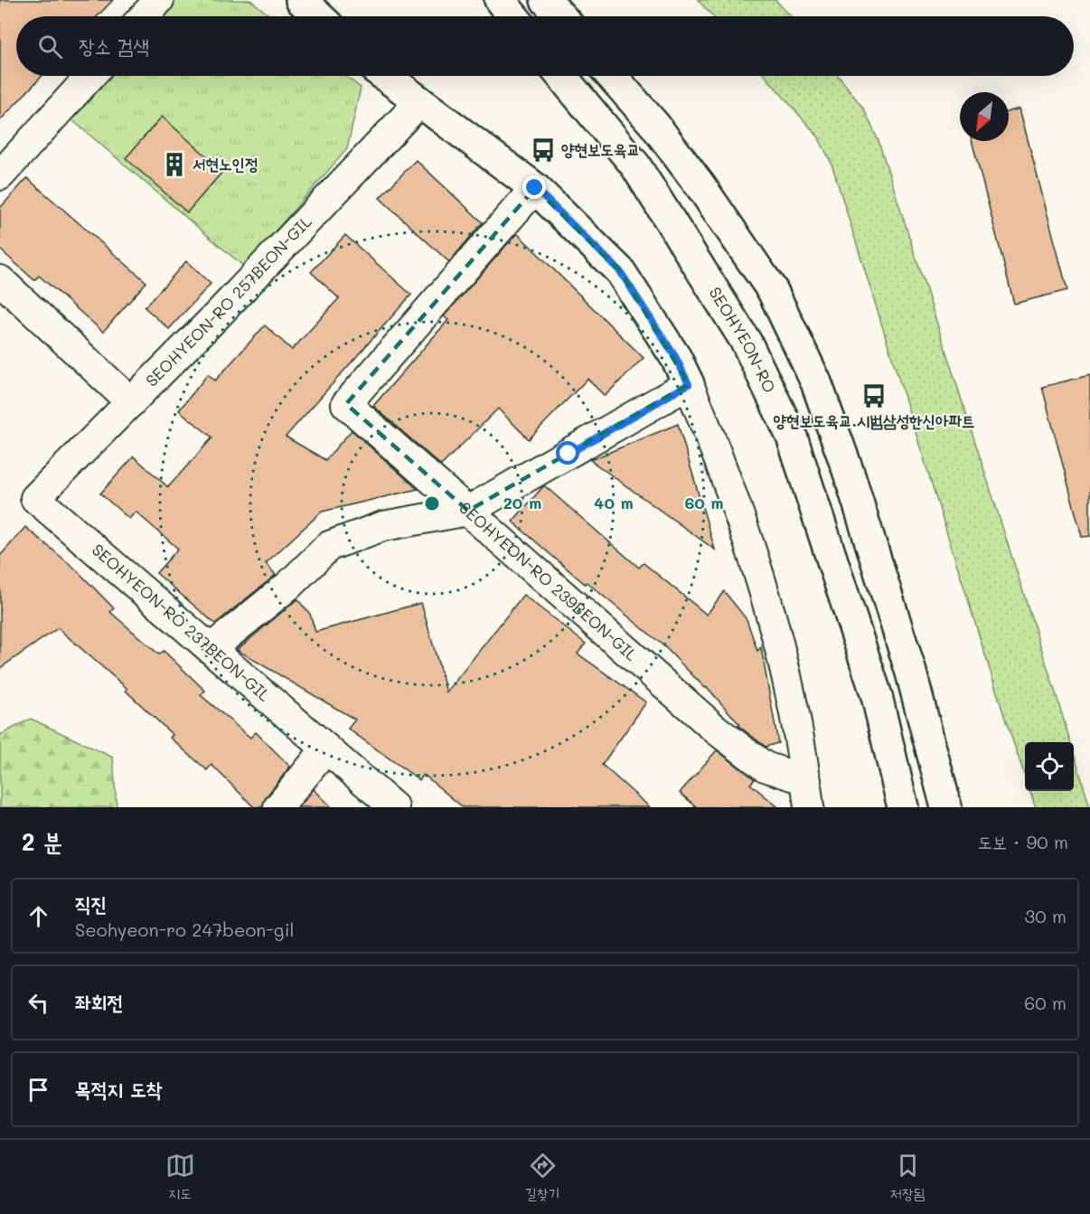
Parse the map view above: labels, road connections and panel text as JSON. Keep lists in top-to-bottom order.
{
  "streets": {
    "main road": ["SEOHYEON-RO"],
    "street": ["SEOHYEON-RO 257BEON-GIL", "SEOHYEON-RO 239BEON-GIL", "SEOHYEON-RO 237BEON-GIL"]
  },
  "crossings": [
    ["SEOHYEON-RO 257BEON-GIL", "SEOHYEON-RO 237BEON-GIL"]
  ],
  "places": {
    "bus stop": ["양현보도육교", "양현보도육교.시범삼성한신아파트"],
    "building": ["서현노인정"]
  },
  "north": "bottom left",
  "page": {
    "search": "장소 검색",
    "heading": ["2 분", "도보 · 90 m"],
    "list": [
      ["직진", "Seohyeon-ro 247beon-gil", "30 m"],
      ["좌회전", "60 m"],
      "목적지 도착"
    ],
    "nav": ["지도", "길찾기", "저장됨"]
  },
  "rings": ["20 m", "40 m", "60 m"]
}
